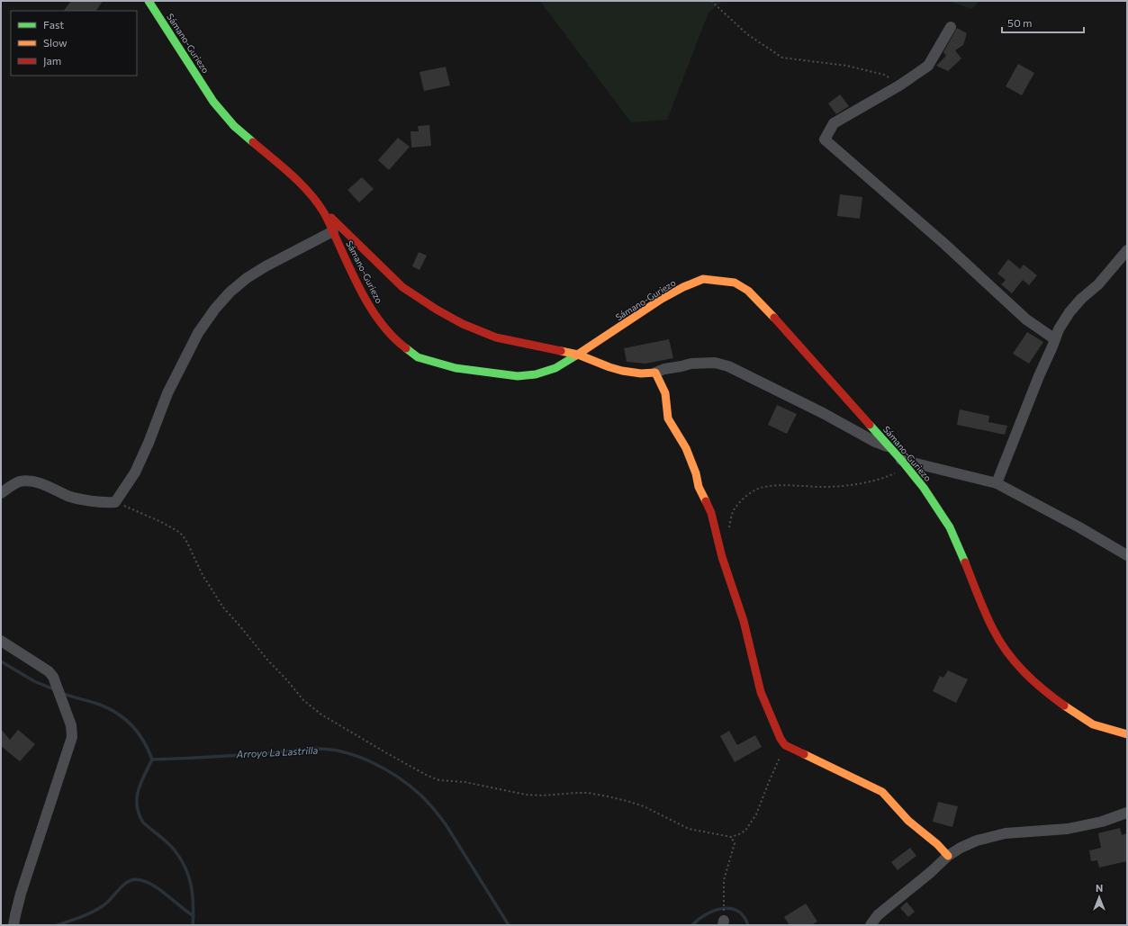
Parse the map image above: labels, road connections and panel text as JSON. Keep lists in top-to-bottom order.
{
  "streets": {
    "street": ["Sámano-Guriezo"]
  },
  "water": ["Arroyo La Lastrilla"],
  "legend": ["Fast", "Slow", "Jam"],
  "scale_bar": "50 m",
  "north": "top"
}
